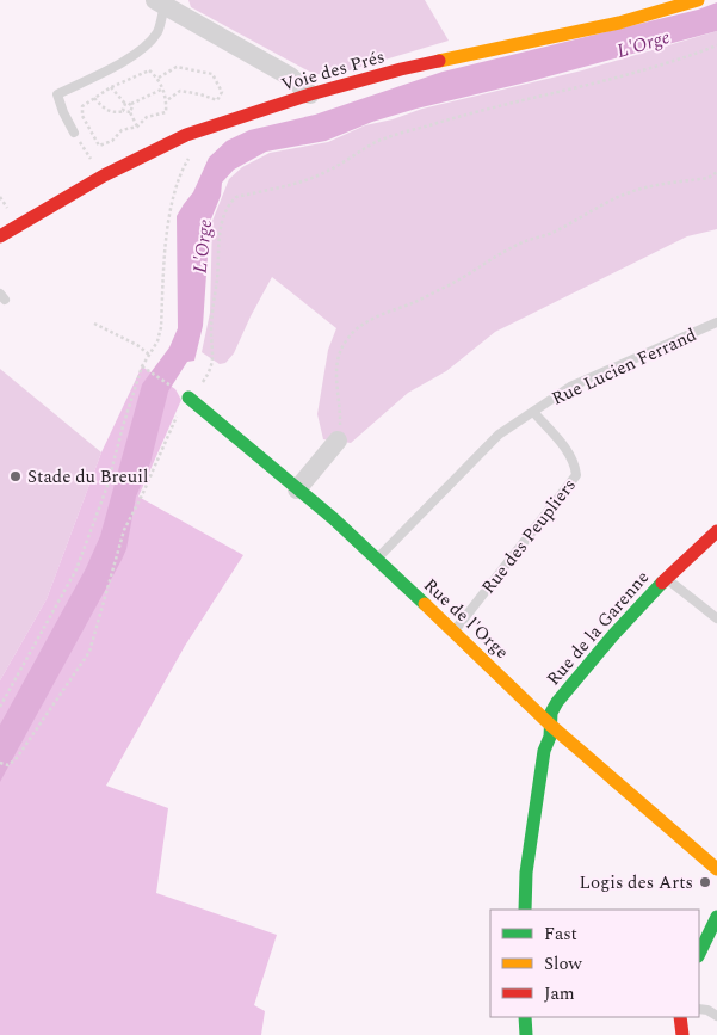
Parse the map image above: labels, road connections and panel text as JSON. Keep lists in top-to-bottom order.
{
  "streets": {
    "street": ["Voie des Prés", "Rue de l'Orge", "Rue de la Garenne"],
    "lane": ["Rue Lucien Ferrand", "Rue des Peupliers"]
  },
  "crossings": [
    ["Rue Lucien Ferrand", "Rue des Peupliers"],
    ["Rue Lucien Ferrand", "Rue de l'Orge"],
    ["Rue des Peupliers", "Rue de l'Orge"],
    ["Rue de l'Orge", "Rue de la Garenne"]
  ],
  "water": ["L'Orge"],
  "places": ["Stade du Breuil", "Logis des Arts"],
  "legend": ["Fast", "Slow", "Jam"]
}
